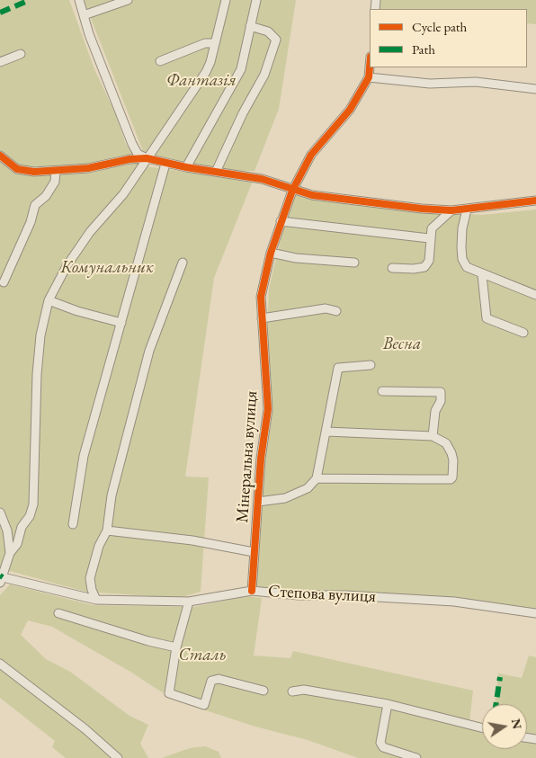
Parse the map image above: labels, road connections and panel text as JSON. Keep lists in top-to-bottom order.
{
  "streets": {
    "street": ["Мінеральна вулиця", "Степова вулиця"]
  },
  "crossings": [
    ["Мінеральна вулиця", "Степова вулиця"]
  ],
  "parks": [
    "Фантазія",
    "Комунальник",
    "Весна",
    "Сталь"
  ],
  "legend": ["Cycle path", "Path"],
  "north": "right"
}
